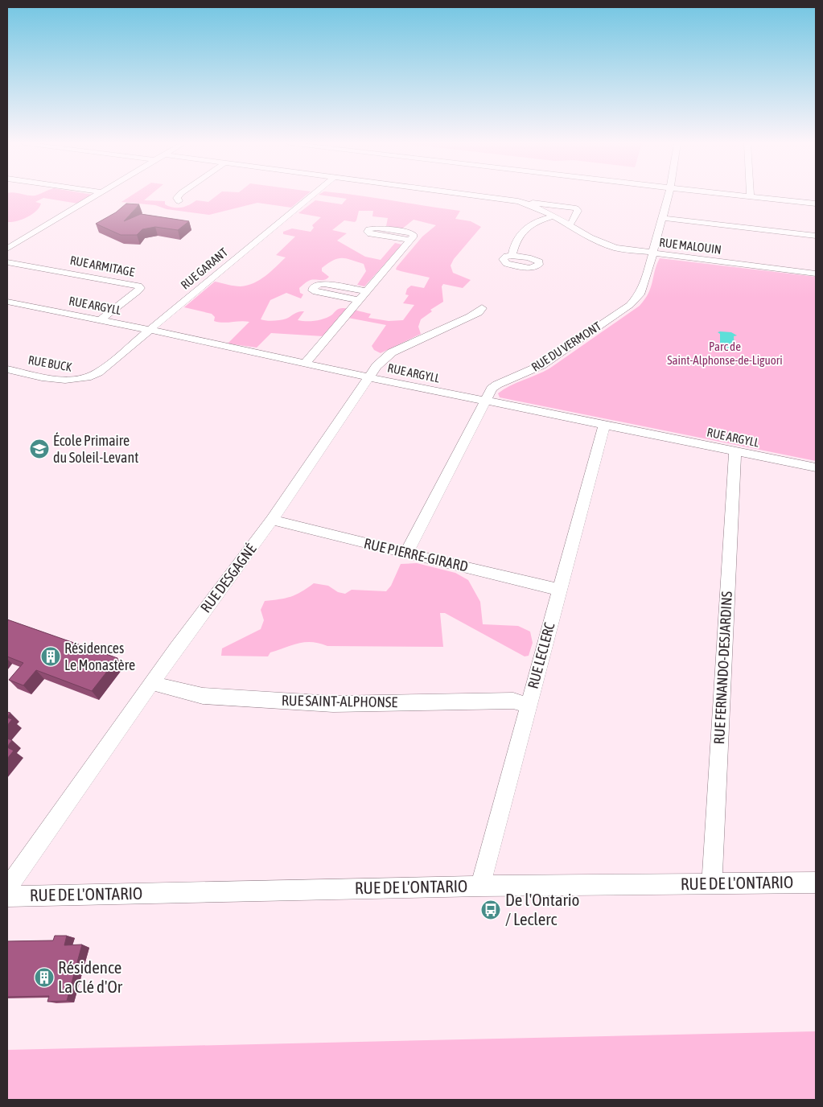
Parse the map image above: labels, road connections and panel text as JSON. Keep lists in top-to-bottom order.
{
  "streets": {
    "street": [
      "RUE MALOUIN",
      "RUE ARMITAGE",
      "RUE GARANT",
      "RUE ARGYLL",
      "RUE DU VERMONT",
      "RUE BUCK",
      "RUE PIERRE-GIRARD",
      "RUE DESGAGNÉ",
      "RUE LECLERC",
      "RUE FERNANDO-DESJARDINS",
      "RUE SAINT-ALPHONSE",
      "RUE DE L'ONTARIO"
    ]
  },
  "crossings": [
    ["RUE MALOUIN", "RUE DU VERMONT"],
    ["RUE ARMITAGE", "RUE ARGYLL"],
    ["RUE GARANT", "RUE ARGYLL"],
    ["RUE GARANT", "RUE BUCK"],
    ["RUE ARGYLL", "RUE DU VERMONT"],
    ["RUE ARGYLL", "RUE DESGAGNÉ"],
    ["RUE ARGYLL", "RUE LECLERC"],
    ["RUE ARGYLL", "RUE FERNANDO-DESJARDINS"],
    ["RUE DU VERMONT", "RUE PIERRE-GIRARD"],
    ["RUE PIERRE-GIRARD", "RUE DESGAGNÉ"],
    ["RUE PIERRE-GIRARD", "RUE LECLERC"],
    ["RUE DESGAGNÉ", "RUE SAINT-ALPHONSE"],
    ["RUE LECLERC", "RUE SAINT-ALPHONSE"],
    ["RUE LECLERC", "RUE DE L'ONTARIO"],
    ["RUE FERNANDO-DESJARDINS", "RUE DE L'ONTARIO"]
  ],
  "parks": ["Parc de Saint-Alphonse-de-Liguori"],
  "places": {
    "school or university": ["École Primaire du Soleil-Levant"],
    "building": ["Résidences Le Monastère", "Résidence La Clé d'Or"],
    "bus stop": ["De l'Ontario / Leclerc"]
  }
}
